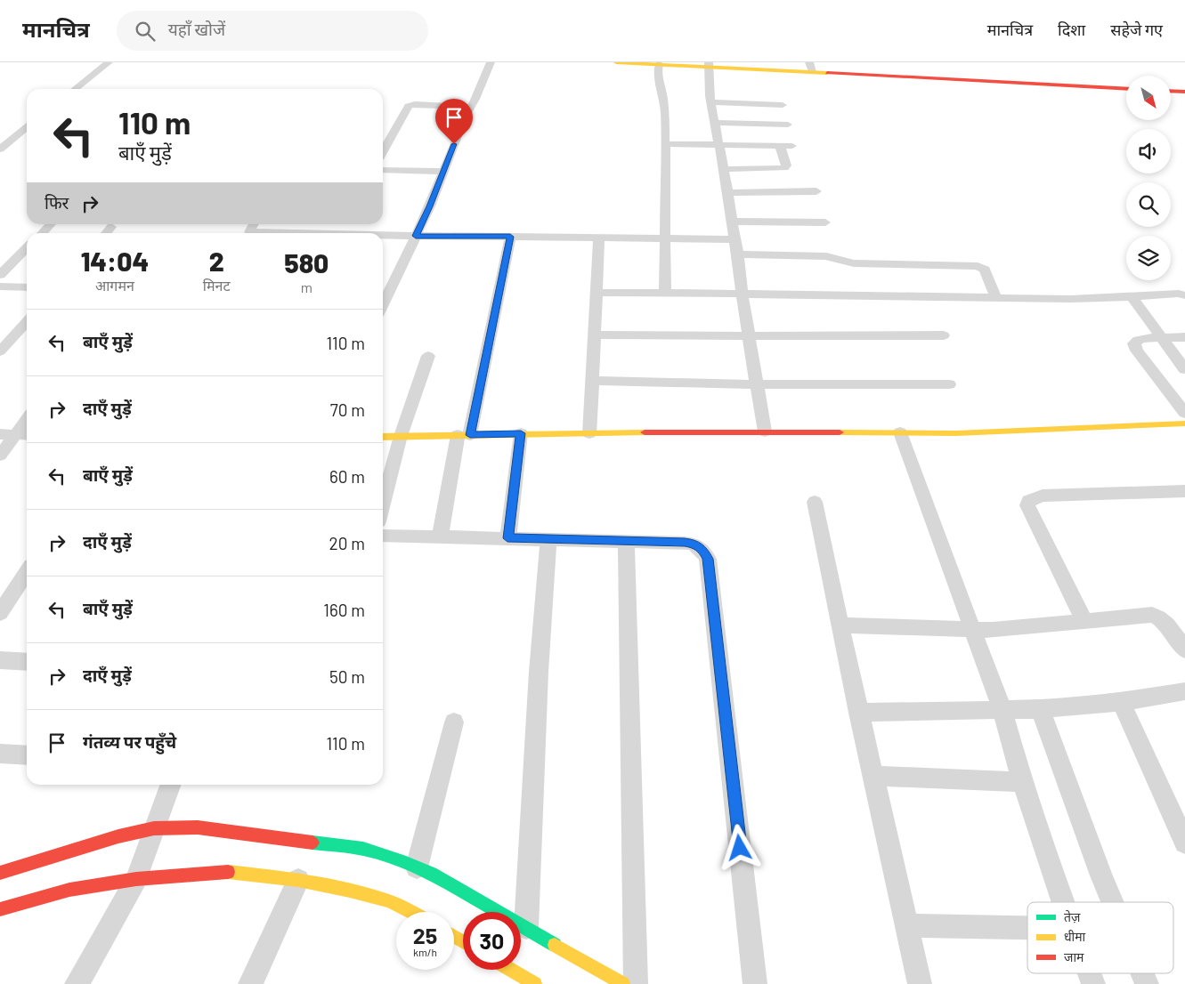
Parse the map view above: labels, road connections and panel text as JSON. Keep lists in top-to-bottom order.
{
  "legend": ["तेज़", "धीमा", "जाम"],
  "north": "bottom right",
  "page": {
    "header": "मानचित्र",
    "search": "यहाँ खोजें",
    "nav": ["मानचित्र", "दिशा", "सहेजे गए"],
    "turn": ["110 m", "बाएँ मुड़ें"],
    "then": "फिर",
    "eta": [
      "14:04",
      "आगमन",
      "2",
      "मिनट",
      "580",
      "m"
    ],
    "list": [
      {
        "name": "बाएँ मुड़ें",
        "value": "110 m"
      },
      {
        "name": "दाएँ मुड़ें",
        "value": "70 m"
      },
      {
        "name": "बाएँ मुड़ें",
        "value": "60 m"
      },
      {
        "name": "दाएँ मुड़ें",
        "value": "20 m"
      },
      {
        "name": "बाएँ मुड़ें",
        "value": "160 m"
      },
      {
        "name": "दाएँ मुड़ें",
        "value": "50 m"
      },
      {
        "name": "गंतव्य पर पहुँचे",
        "value": "110 m"
      }
    ],
    "speed": "25 km/h",
    "limit": "30"
  }
}
